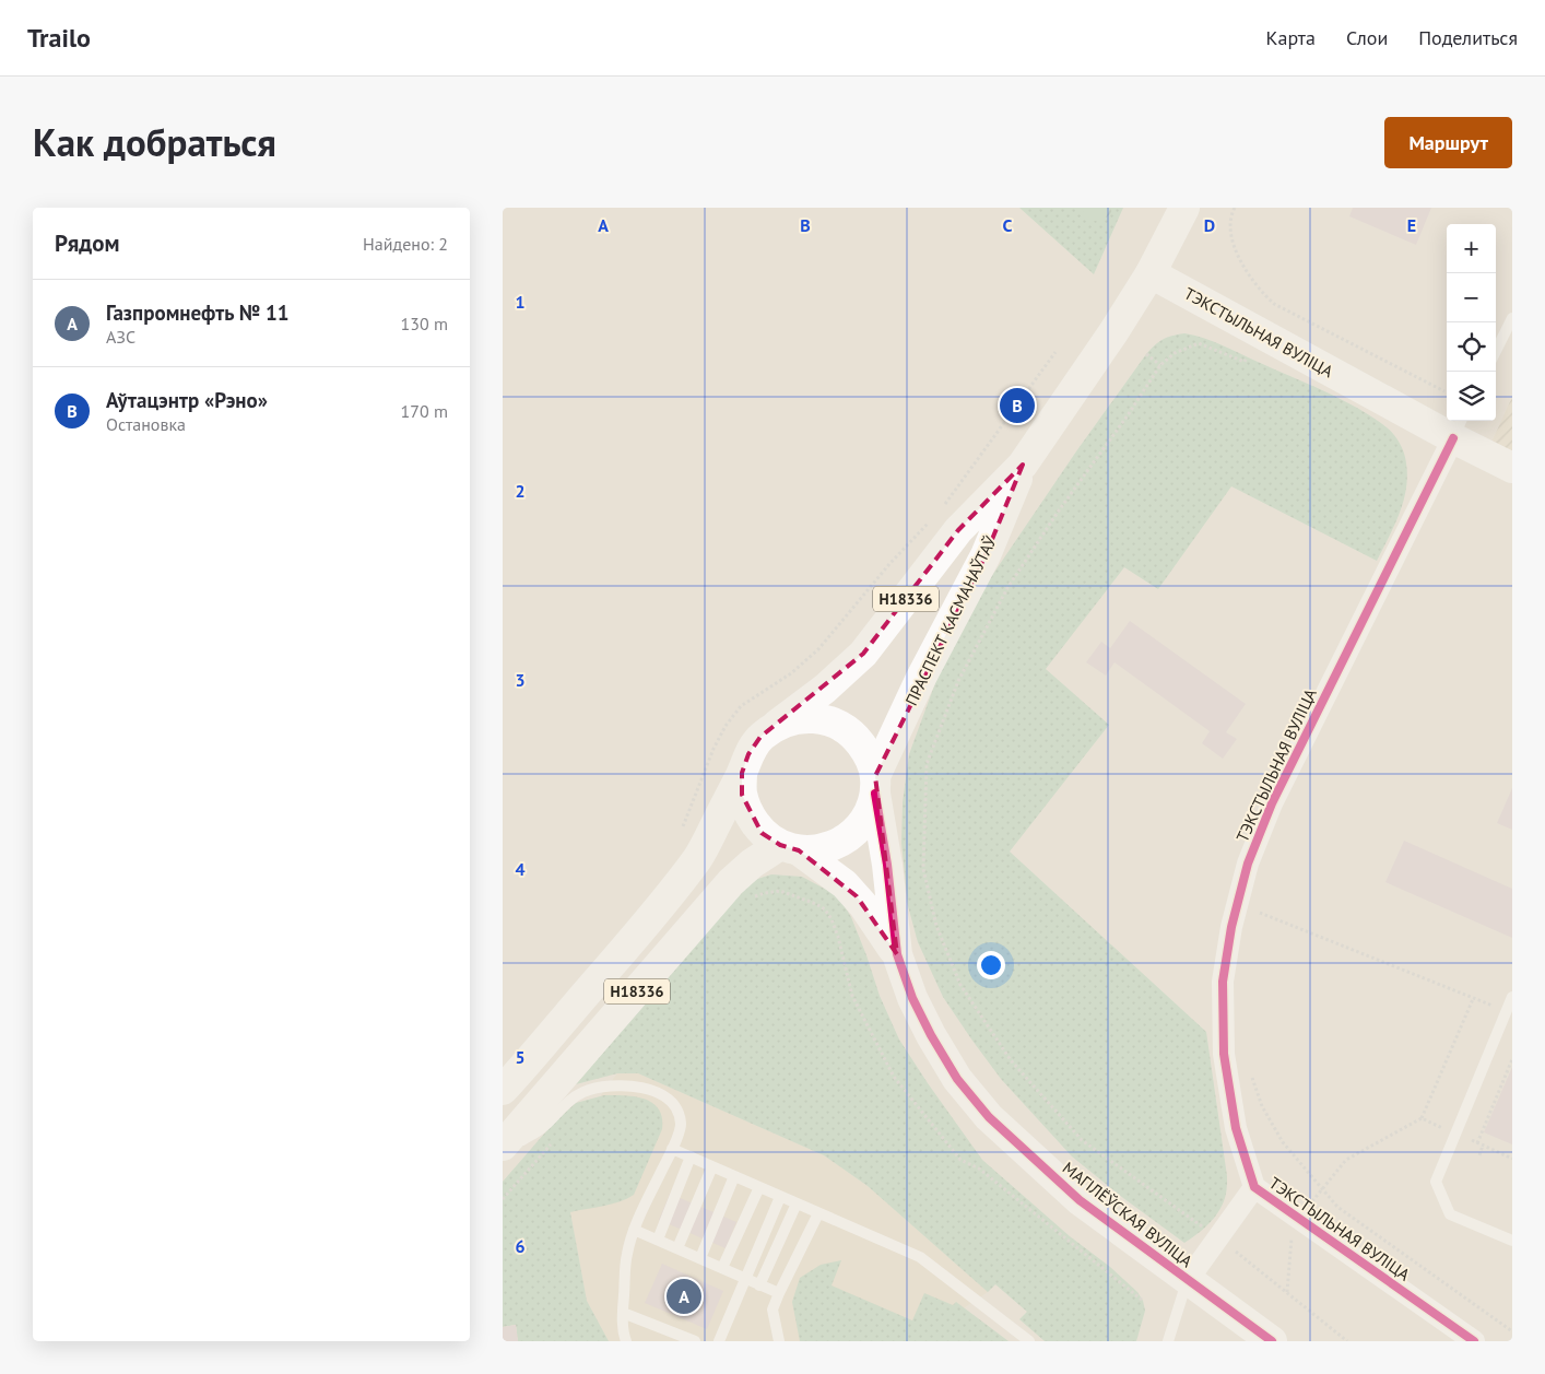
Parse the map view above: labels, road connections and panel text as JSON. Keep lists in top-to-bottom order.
{
  "streets": {
    "main road": [
      "ТЭКСТЫЛЬНАЯ ВУЛІЦА",
      "Н18336",
      "ПРАСПЕКТ КАСМАНАЎТАЎ",
      "МАГІЛЁЎСКАЯ ВУЛІЦА"
    ]
  },
  "crossings": [
    ["ТЭКСТЫЛЬНАЯ ВУЛІЦА", "ПРАСПЕКТ КАСМАНАЎТАЎ"],
    ["ПРАСПЕКТ КАСМАНАЎТАЎ", "МАГІЛЁЎСКАЯ ВУЛІЦА"]
  ],
  "page": {
    "header": "Trailo",
    "nav": ["Карта", "Слои", "Поделиться"],
    "title": "Как добраться",
    "buttons": "Маршрут",
    "heading": ["Рядом", "Найдено: 2"],
    "map_buttons": ["+", "−"],
    "list": [
      {
        "mark": "A",
        "name": "Газпромнефть № 11",
        "note": "АЗС",
        "value": "130 m"
      },
      {
        "mark": "B",
        "name": "Аўтацэнтр «Рэно»",
        "note": "Остановка",
        "value": "170 m"
      }
    ],
    "pins": ["B", "A"]
  },
  "grid": {
    "columns": [
      "A",
      "B",
      "C",
      "D",
      "E"
    ],
    "rows": [
      "1",
      "2",
      "3",
      "4",
      "5",
      "6"
    ]
  }
}
